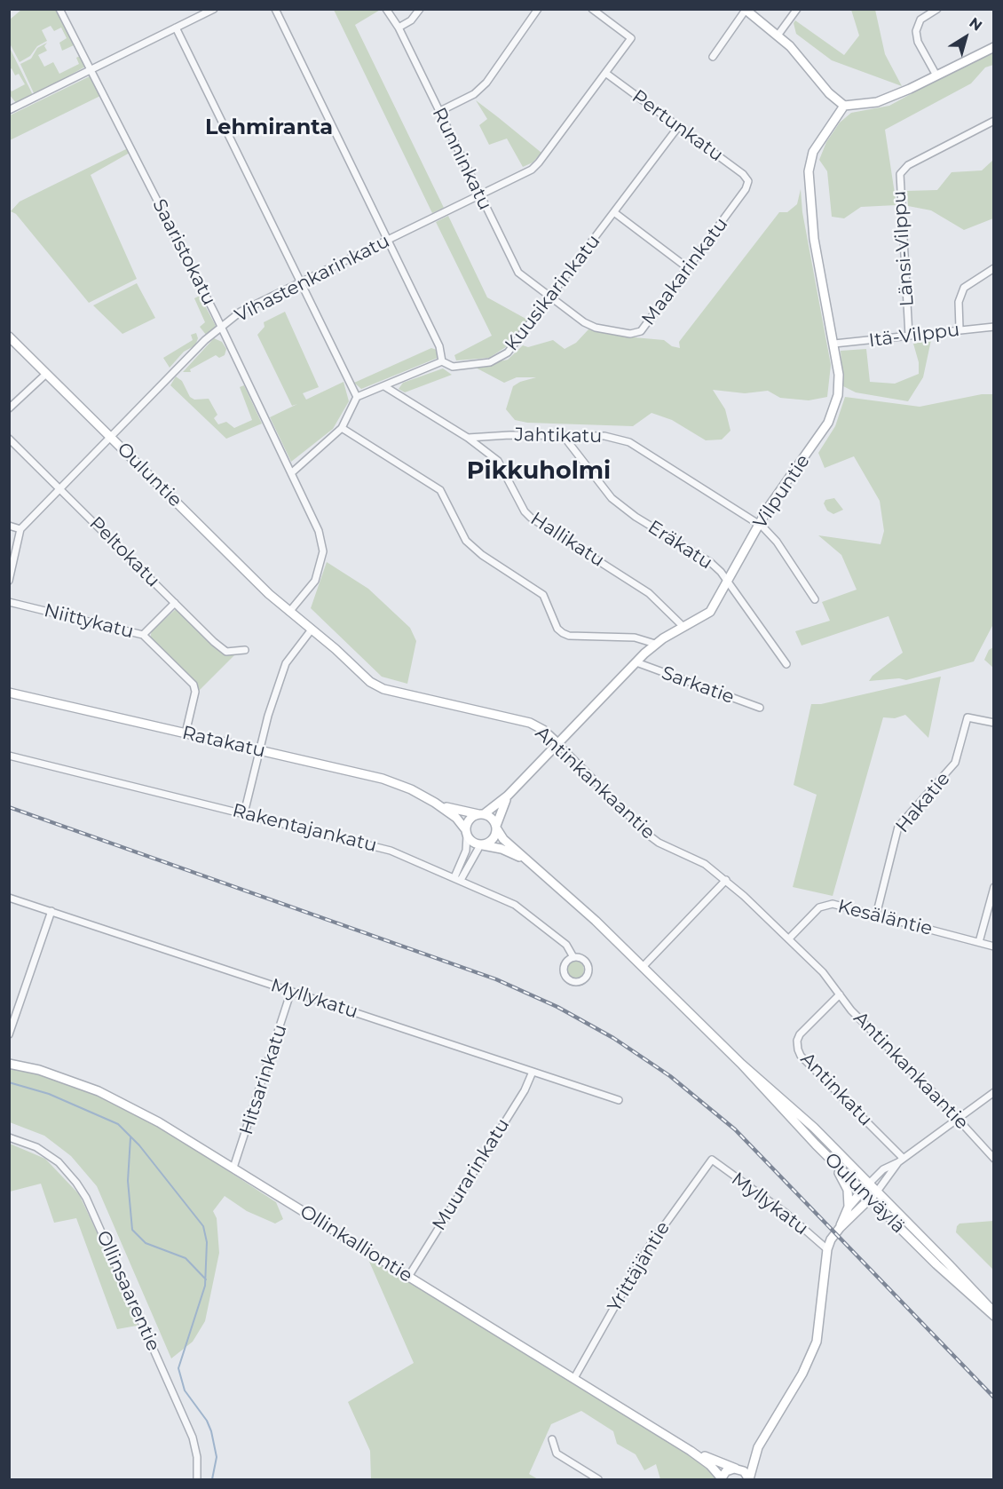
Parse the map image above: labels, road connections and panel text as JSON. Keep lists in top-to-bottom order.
{
  "streets": {
    "street": [
      "Pertunkatu",
      "Runninkatu",
      "Länsi-Vilppu",
      "Saaristokatu",
      "Maakarinkatu",
      "Vihastenkarinkatu",
      "Kuusikarinkatu",
      "Itä-Vilppu",
      "Jahtikatu",
      "Ouluntie",
      "Vilpuntie",
      "Hallikatu",
      "Eräkatu",
      "Peltokatu",
      "Niittykatu",
      "Sarkatie",
      "Ratakatu",
      "Antinkankaantie",
      "Hakatie",
      "Rakentajankatu",
      "Kesäläntie",
      "Myllykatu",
      "Hitsarinkatu",
      "Antinkatu",
      "Muurarinkatu",
      "Oulunväylä",
      "Ollinkalliontie",
      "Yrittäjäntie",
      "Ollinsaarentie"
    ]
  },
  "crossings": [
    ["Pertunkatu", "Maakarinkatu"],
    ["Pertunkatu", "Vihastenkarinkatu"],
    ["Pertunkatu", "Kuusikarinkatu"],
    ["Runninkatu", "Maakarinkatu"],
    ["Runninkatu", "Vihastenkarinkatu"],
    ["Runninkatu", "Kuusikarinkatu"],
    ["Länsi-Vilppu", "Itä-Vilppu"],
    ["Saaristokatu", "Vihastenkarinkatu"],
    ["Saaristokatu", "Ouluntie"],
    ["Saaristokatu", "Antinkankaantie"],
    ["Maakarinkatu", "Kuusikarinkatu"],
    ["Vihastenkarinkatu", "Ouluntie"],
    ["Vihastenkarinkatu", "Peltokatu"],
    ["Itä-Vilppu", "Vilpuntie"],
    ["Jahtikatu", "Vilpuntie"],
    ["Jahtikatu", "Hallikatu"],
    ["Jahtikatu", "Eräkatu"],
    ["Ouluntie", "Antinkankaantie"],
    ["Vilpuntie", "Hallikatu"],
    ["Vilpuntie", "Eräkatu"],
    ["Vilpuntie", "Sarkatie"],
    ["Vilpuntie", "Ratakatu"],
    ["Vilpuntie", "Antinkankaantie"],
    ["Vilpuntie", "Oulunväylä"],
    ["Niittykatu", "Ratakatu"],
    ["Ratakatu", "Oulunväylä"],
    ["Antinkankaantie", "Kesäläntie"],
    ["Antinkankaantie", "Antinkatu"],
    ["Hakatie", "Kesäläntie"],
    ["Myllykatu", "Hitsarinkatu"],
    ["Myllykatu", "Muurarinkatu"],
    ["Myllykatu", "Yrittäjäntie"],
    ["Hitsarinkatu", "Ollinkalliontie"],
    ["Muurarinkatu", "Ollinkalliontie"],
    ["Ollinkalliontie", "Yrittäjäntie"]
  ],
  "districts": ["Lehmiranta", "Pikkuholmi"],
  "north": "top right"
}
